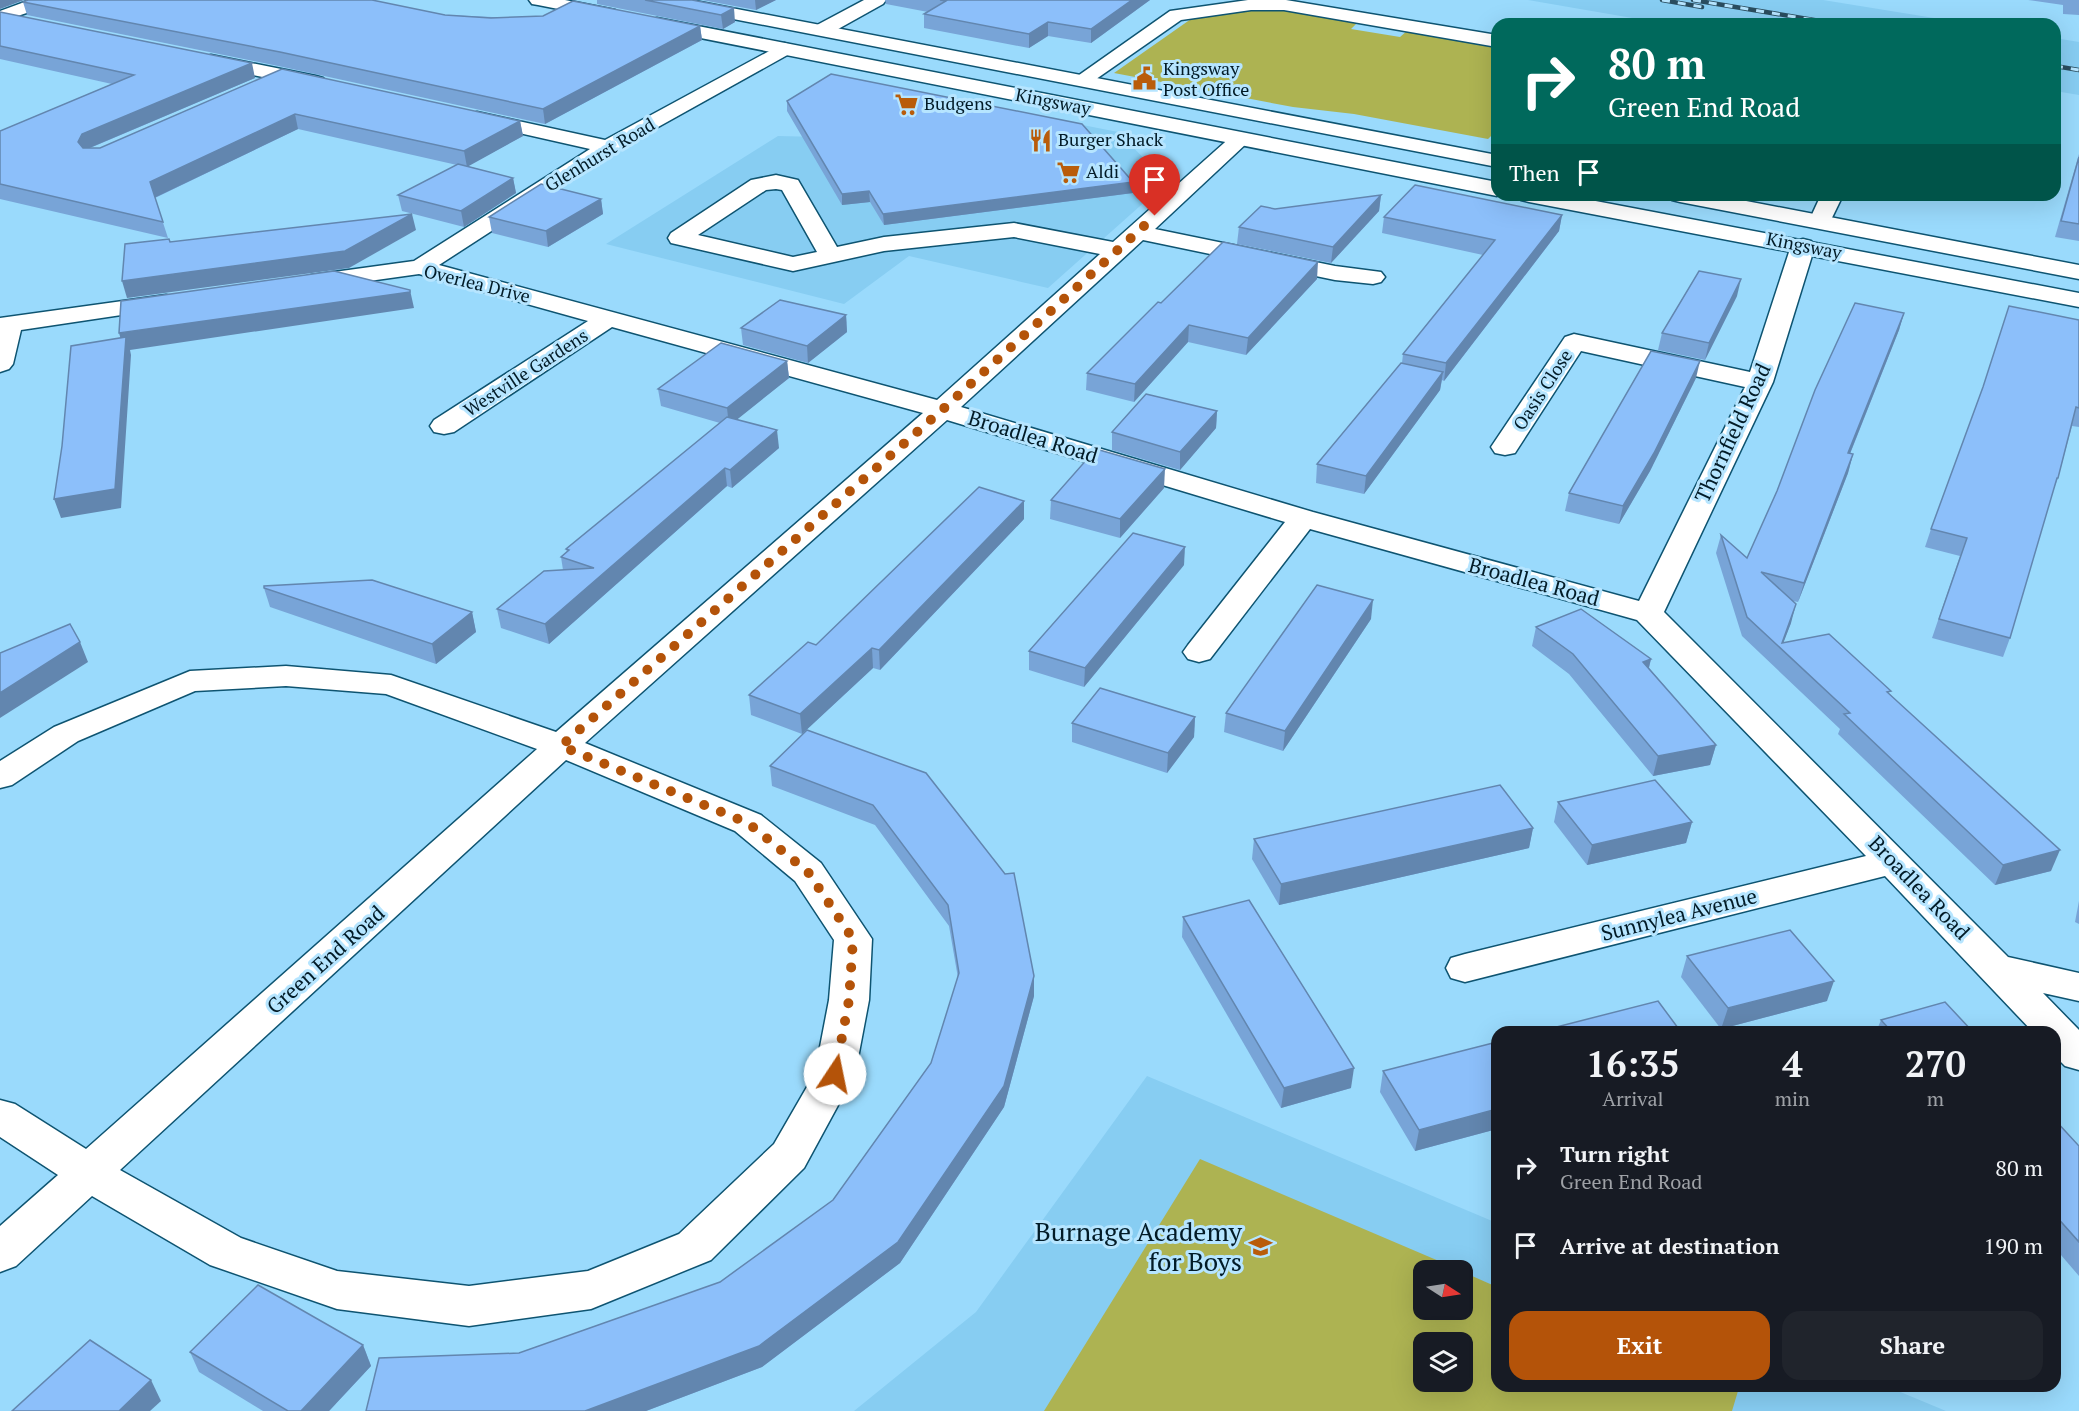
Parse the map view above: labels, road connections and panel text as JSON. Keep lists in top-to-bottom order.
{
  "streets": {
    "main road": [
      "Kingsway",
      "Glenhurst Road",
      "Overlea Drive",
      "Westville Gardens",
      "Oasis Close",
      "Thornfield Road",
      "Broadlea Road",
      "Sunnylea Avenue",
      "Green End Road"
    ]
  },
  "crossings": [
    ["Kingsway", "Glenhurst Road"],
    ["Kingsway", "Thornfield Road"],
    ["Kingsway", "Green End Road"],
    ["Glenhurst Road", "Overlea Drive"],
    ["Overlea Drive", "Westville Gardens"],
    ["Overlea Drive", "Broadlea Road"],
    ["Overlea Drive", "Green End Road"],
    ["Oasis Close", "Thornfield Road"],
    ["Thornfield Road", "Broadlea Road"],
    ["Broadlea Road", "Sunnylea Avenue"],
    ["Broadlea Road", "Green End Road"]
  ],
  "places": {
    "public building": ["Kingsway Post Office"],
    "supermarket": ["Budgens", "Aldi"],
    "restaurant": ["Burger Shack"],
    "school or university": ["Burnage Academy for Boys"]
  },
  "north": "right",
  "page": {
    "turn": ["80 m", "Green End Road"],
    "then": "Then",
    "eta": [
      "16:35",
      "Arrival",
      "4",
      "min",
      "270",
      "m"
    ],
    "list": [
      {
        "name": "Turn right",
        "note": "Green End Road",
        "value": "80 m"
      },
      {
        "name": "Arrive at destination",
        "value": "190 m"
      }
    ],
    "buttons": ["Exit", "Share"]
  }
}
